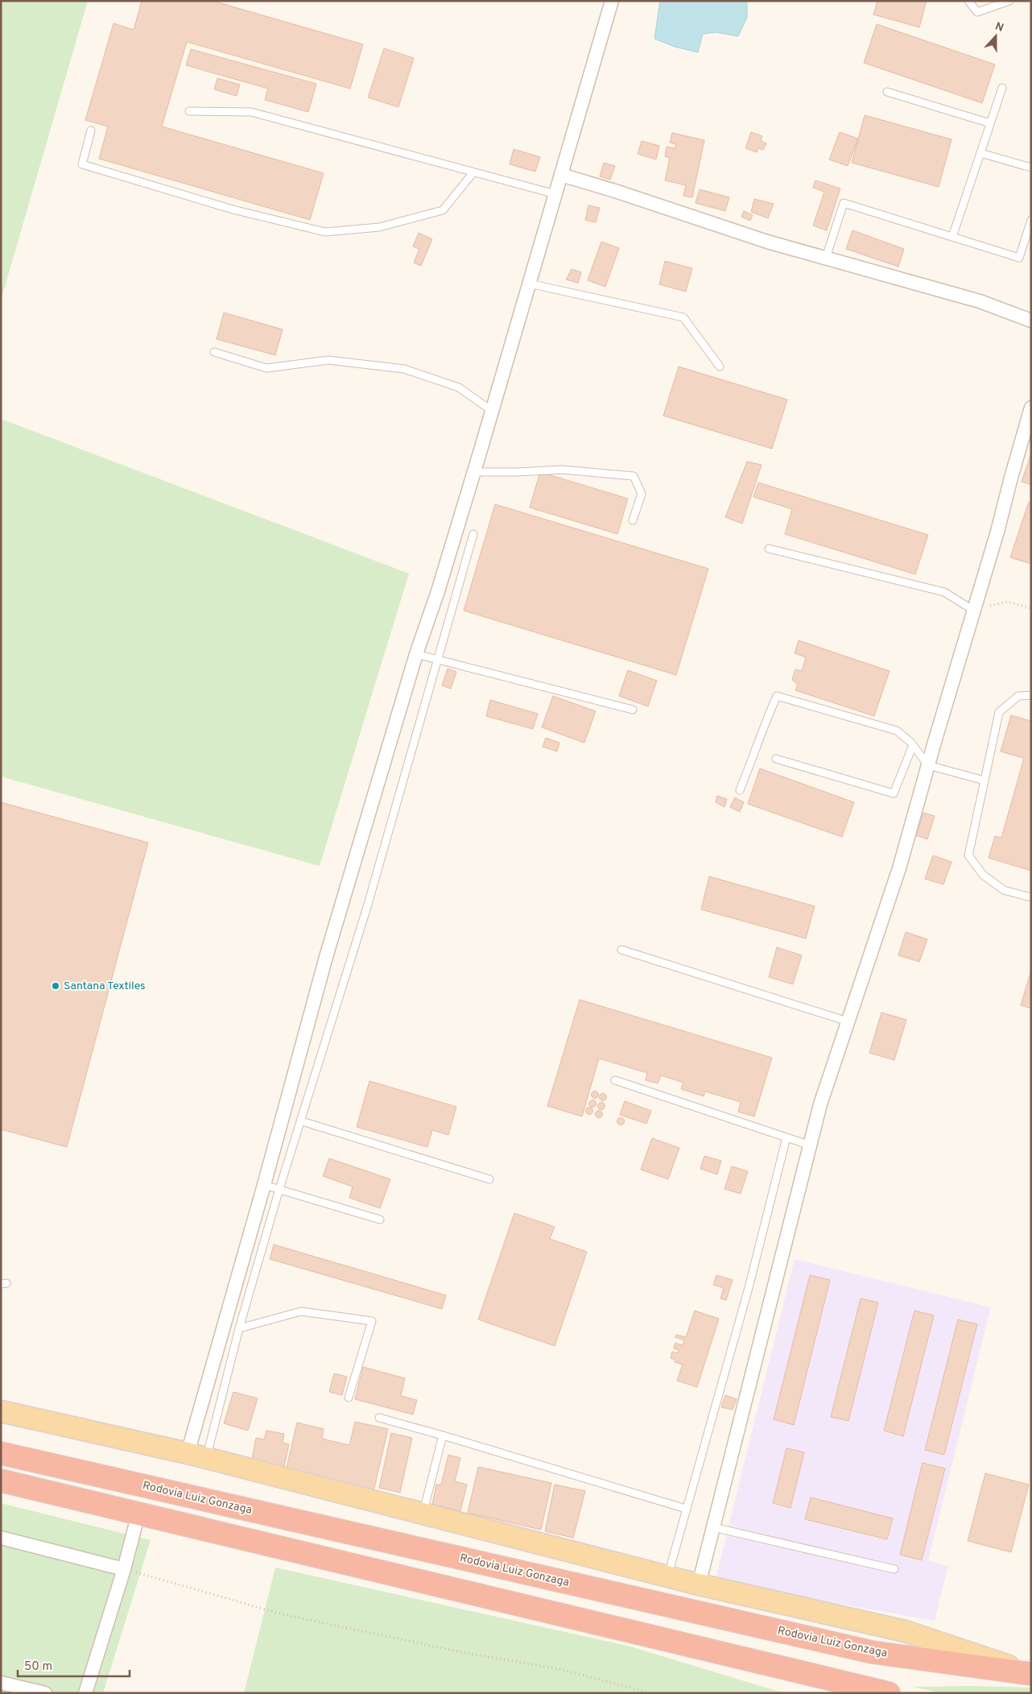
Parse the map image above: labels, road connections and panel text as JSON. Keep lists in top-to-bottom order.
{
  "streets": {
    "highway": ["Rodovia Luiz Gonzaga"]
  },
  "places": ["Santana Textiles"],
  "scale_bar": "50 m",
  "north": "top"
}
